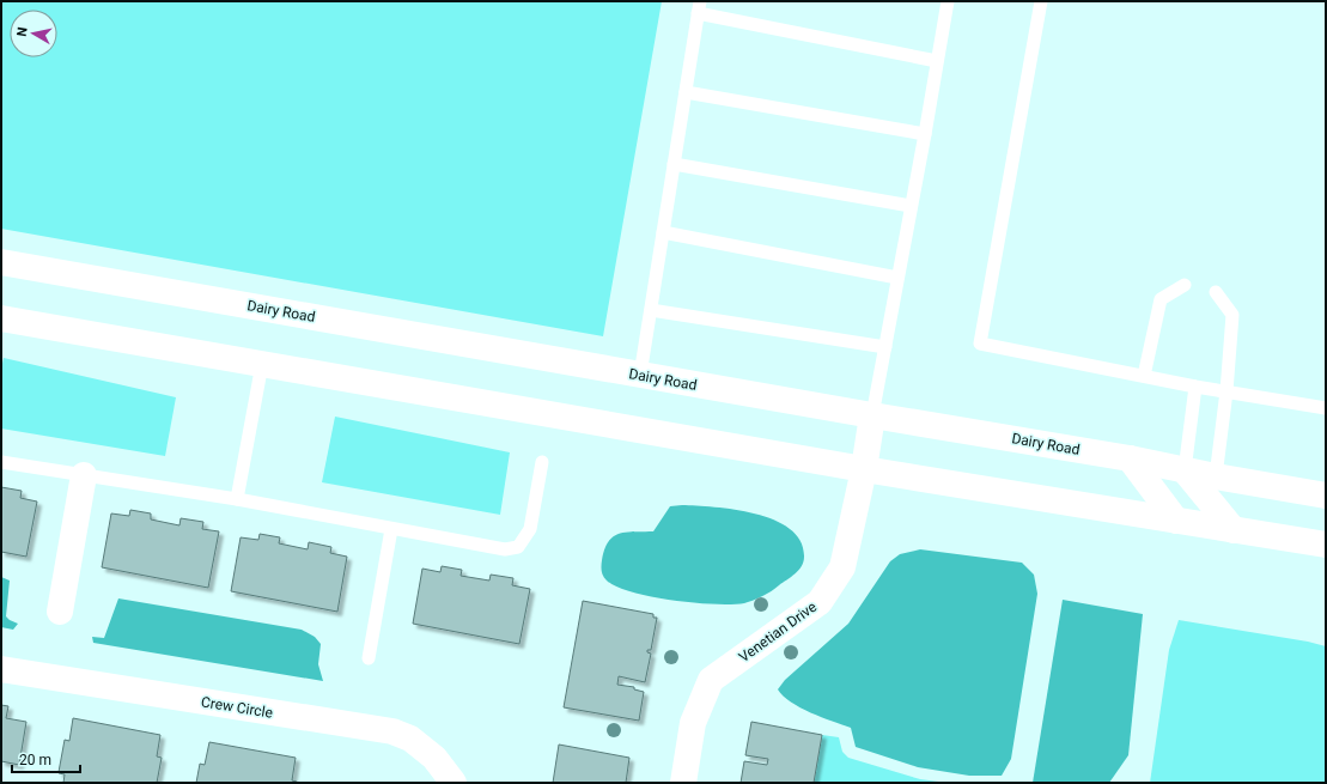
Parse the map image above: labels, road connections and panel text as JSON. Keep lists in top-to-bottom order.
{
  "streets": {
    "street": ["Dairy Road", "Venetian Drive", "Crew Circle"]
  },
  "crossings": [
    ["Dairy Road", "Venetian Drive"]
  ],
  "scale_bar": "20 m",
  "north": "left"
}
